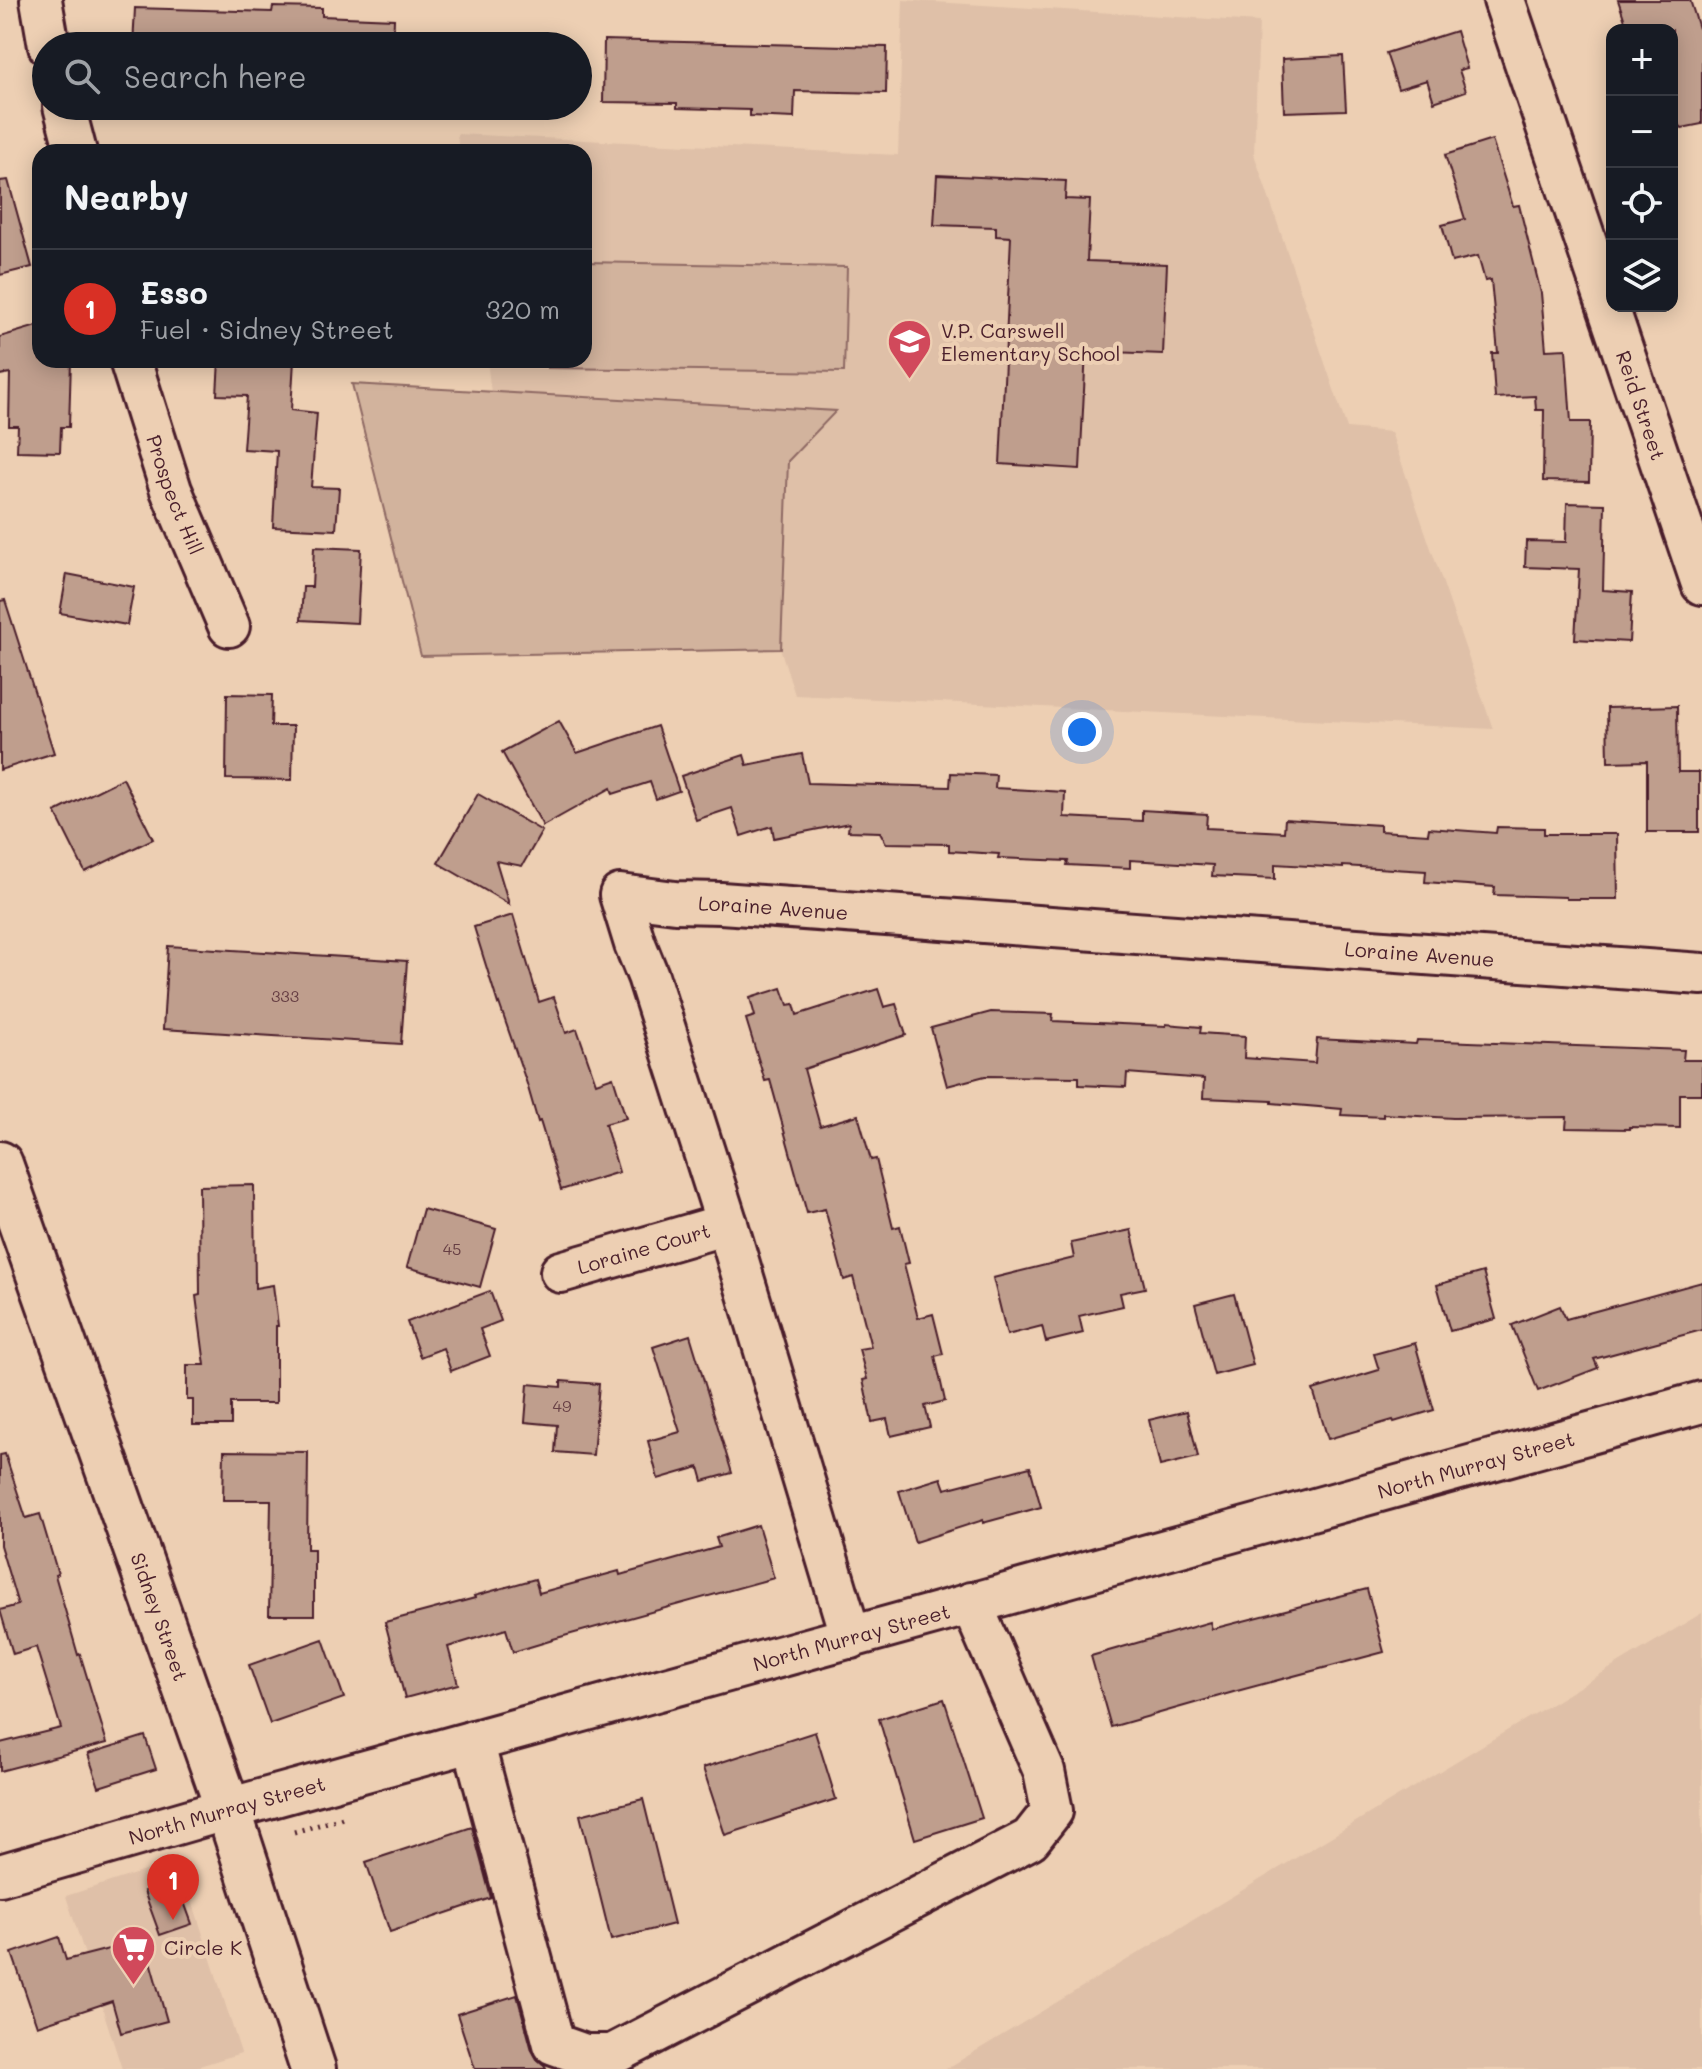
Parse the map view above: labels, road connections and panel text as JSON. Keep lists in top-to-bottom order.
{
  "streets": {
    "main road": ["Sidney Street"],
    "street": [
      "Reid Street",
      "Prospect Hill",
      "Loraine Avenue",
      "Loraine Court",
      "North Murray Street"
    ]
  },
  "crossings": [
    ["Loraine Avenue", "Loraine Court"],
    ["Loraine Avenue", "North Murray Street"],
    ["North Murray Street", "Sidney Street"]
  ],
  "places": {
    "school or university": ["V.P. Carswell Elementary School"],
    "supermarket": ["Circle K"]
  },
  "house_numbers": ["333", "45", "49"],
  "page": {
    "map_buttons": ["+", "−"],
    "search": "Search here",
    "heading": "Nearby",
    "list": [
      {
        "mark": "1",
        "name": "Esso",
        "note": "Fuel · Sidney Street",
        "value": "320 m"
      }
    ],
    "pins": "1"
  }
}
